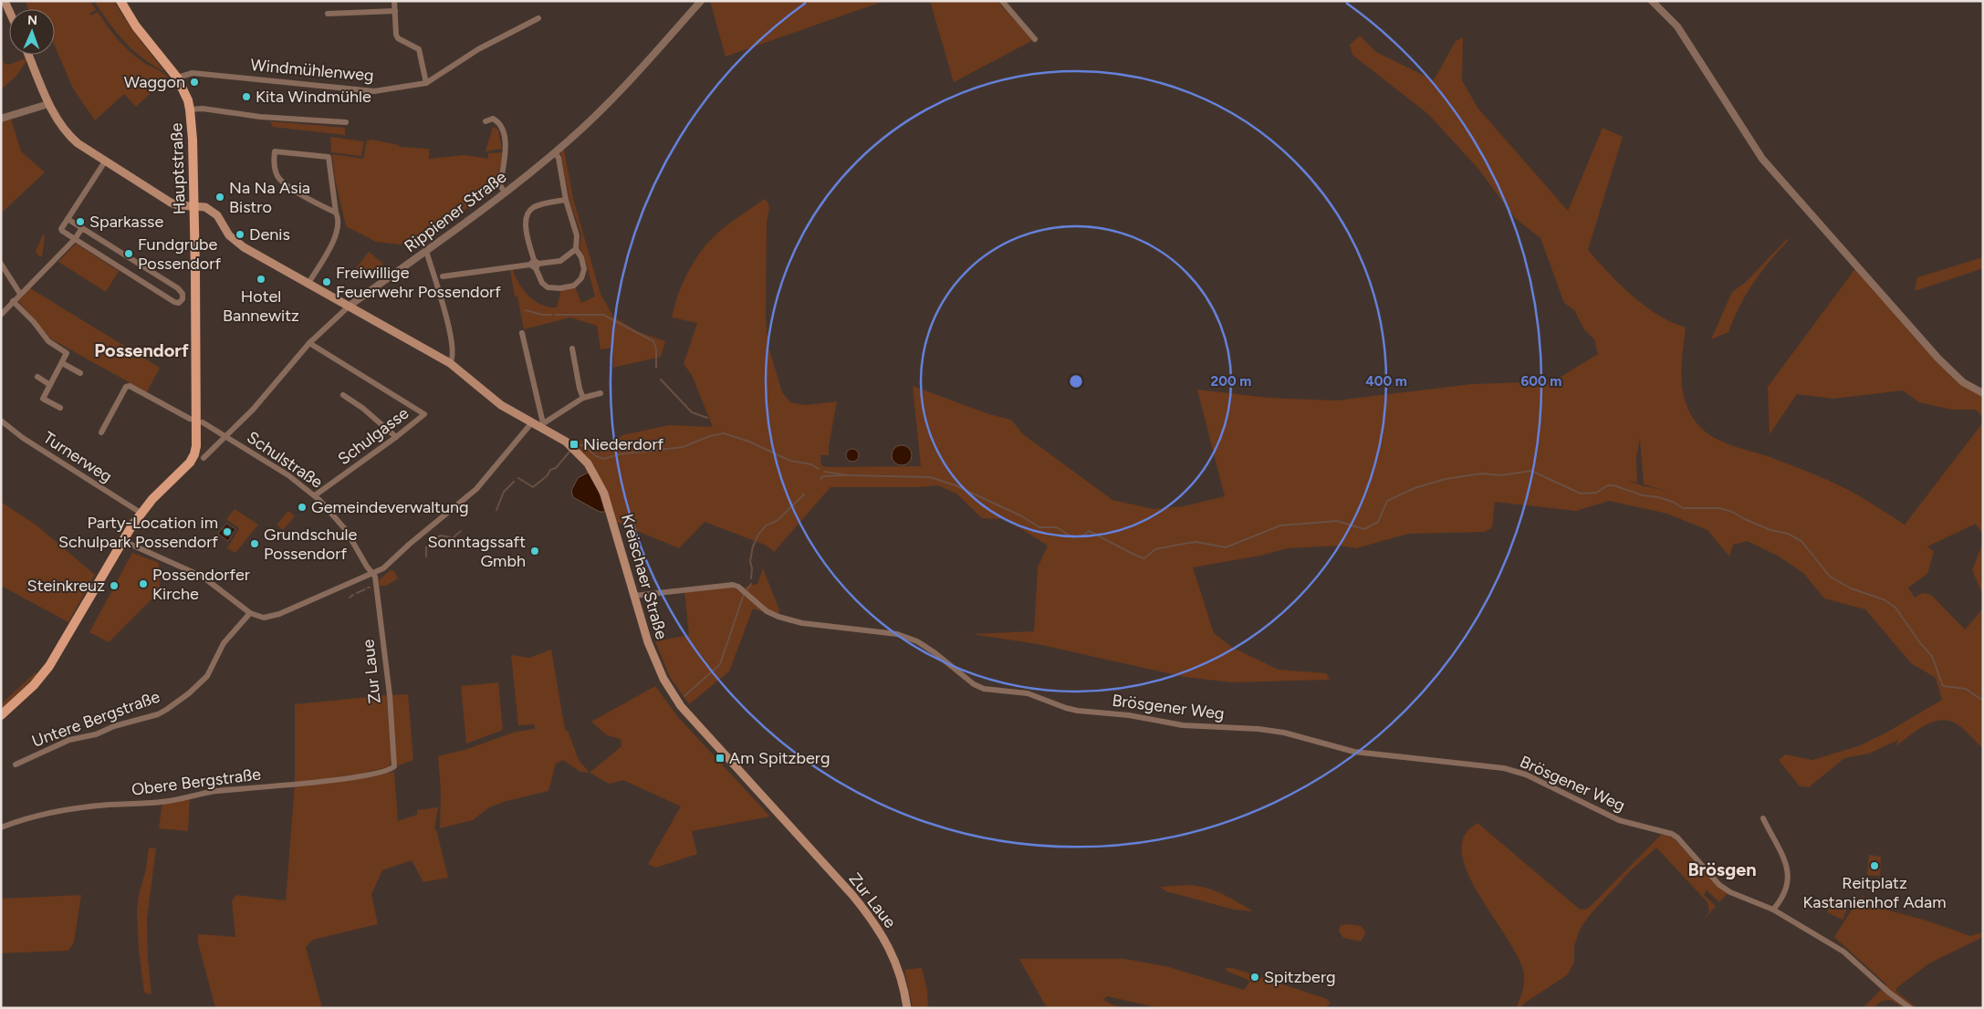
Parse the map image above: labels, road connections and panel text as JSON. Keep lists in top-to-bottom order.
{
  "streets": {
    "main road": ["Hauptstraße", "Kreischaer Straße", "Zur Laue"],
    "street": [
      "Windmühlenweg",
      "Rippiener Straße",
      "Schulgasse",
      "Turnerweg",
      "Schulstraße",
      "Brösgener Weg",
      "Untere Bergstraße",
      "Obere Bergstraße"
    ]
  },
  "crossings": [
    ["Windmühlenweg", "Hauptstraße"],
    ["Hauptstraße", "Turnerweg"],
    ["Hauptstraße", "Schulstraße"],
    ["Hauptstraße", "Kreischaer Straße"],
    ["Rippiener Straße", "Schulgasse"],
    ["Rippiener Straße", "Schulstraße"],
    ["Rippiener Straße", "Kreischaer Straße"],
    ["Schulgasse", "Schulstraße"],
    ["Schulstraße", "Zur Laue"],
    ["Kreischaer Straße", "Zur Laue"],
    ["Kreischaer Straße", "Brösgener Weg"],
    ["Zur Laue", "Obere Bergstraße"]
  ],
  "districts": ["Possendorf", "Brösgen"],
  "places": {
    "other": [
      "Waggon",
      "Kita Windmühle",
      "Na Na Asia Bistro",
      "Sparkasse",
      "Denis",
      "Fundgrube Possendorf",
      "Hotel Bannewitz",
      "Freiwillige Feuerwehr Possendorf",
      "Gemeindeverwaltung",
      "Party-Location im Schulpark Possendorf",
      "Grundschule Possendorf",
      "Sonntagssaft Gmbh",
      "Possendorfer Kirche",
      "Steinkreuz",
      "Reitplatz Kastanienhof Adam",
      "Spitzberg"
    ],
    "transit": ["Niederdorf", "Am Spitzberg"]
  },
  "north": "top",
  "rings": ["200 m", "400 m", "600 m"]
}
